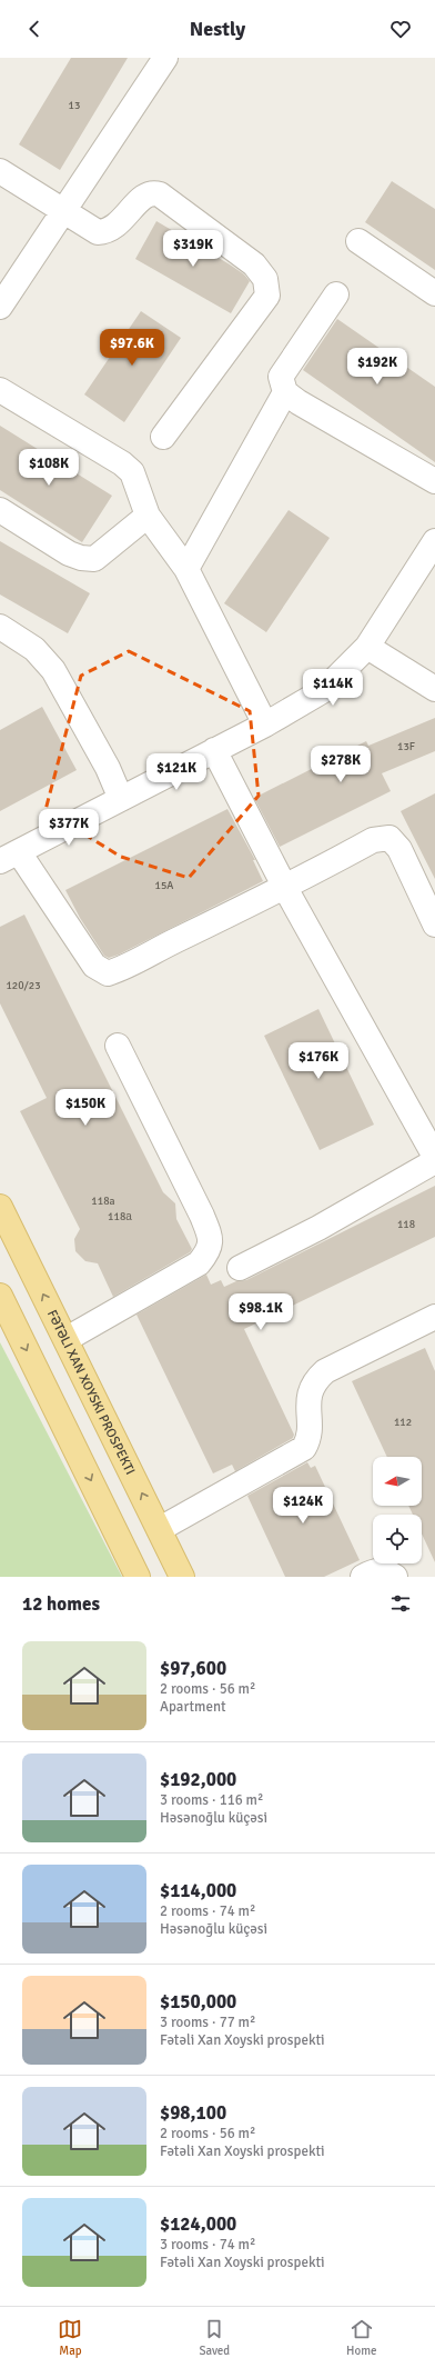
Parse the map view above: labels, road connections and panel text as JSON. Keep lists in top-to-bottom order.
{
  "streets": {
    "main road": ["FƏTƏLI XAN XOYSKI PROSPEKTI"]
  },
  "house_numbers": [
    "13",
    "13F",
    "15A",
    "120/23",
    "118a",
    "118а",
    "118",
    "112"
  ],
  "north": "left",
  "page": {
    "header": "Nestly",
    "price": [
      "$319K",
      "$97.6K",
      "$192K",
      "$108K",
      "$114K",
      "$278K",
      "$121K",
      "$377K",
      "$176K",
      "$150K",
      "$98.1K",
      "$124K"
    ],
    "heading": "12 homes",
    "list": [
      {
        "name": "$97,600",
        "note": "2 rooms · 56 m² · Apartment"
      },
      {
        "name": "$192,000",
        "note": "3 rooms · 116 m² · Həsənoğlu küçəsi"
      },
      {
        "name": "$114,000",
        "note": "2 rooms · 74 m² · Həsənoğlu küçəsi"
      },
      {
        "name": "$150,000",
        "note": "3 rooms · 77 m² · Fətəli Xan Xoyski prospekti"
      },
      {
        "name": "$98,100",
        "note": "2 rooms · 56 m² · Fətəli Xan Xoyski prospekti"
      },
      {
        "name": "$124,000",
        "note": "3 rooms · 74 m² · Fətəli Xan Xoyski prospekti"
      }
    ],
    "tabs": ["Map", "Saved", "Home"]
  }
}
